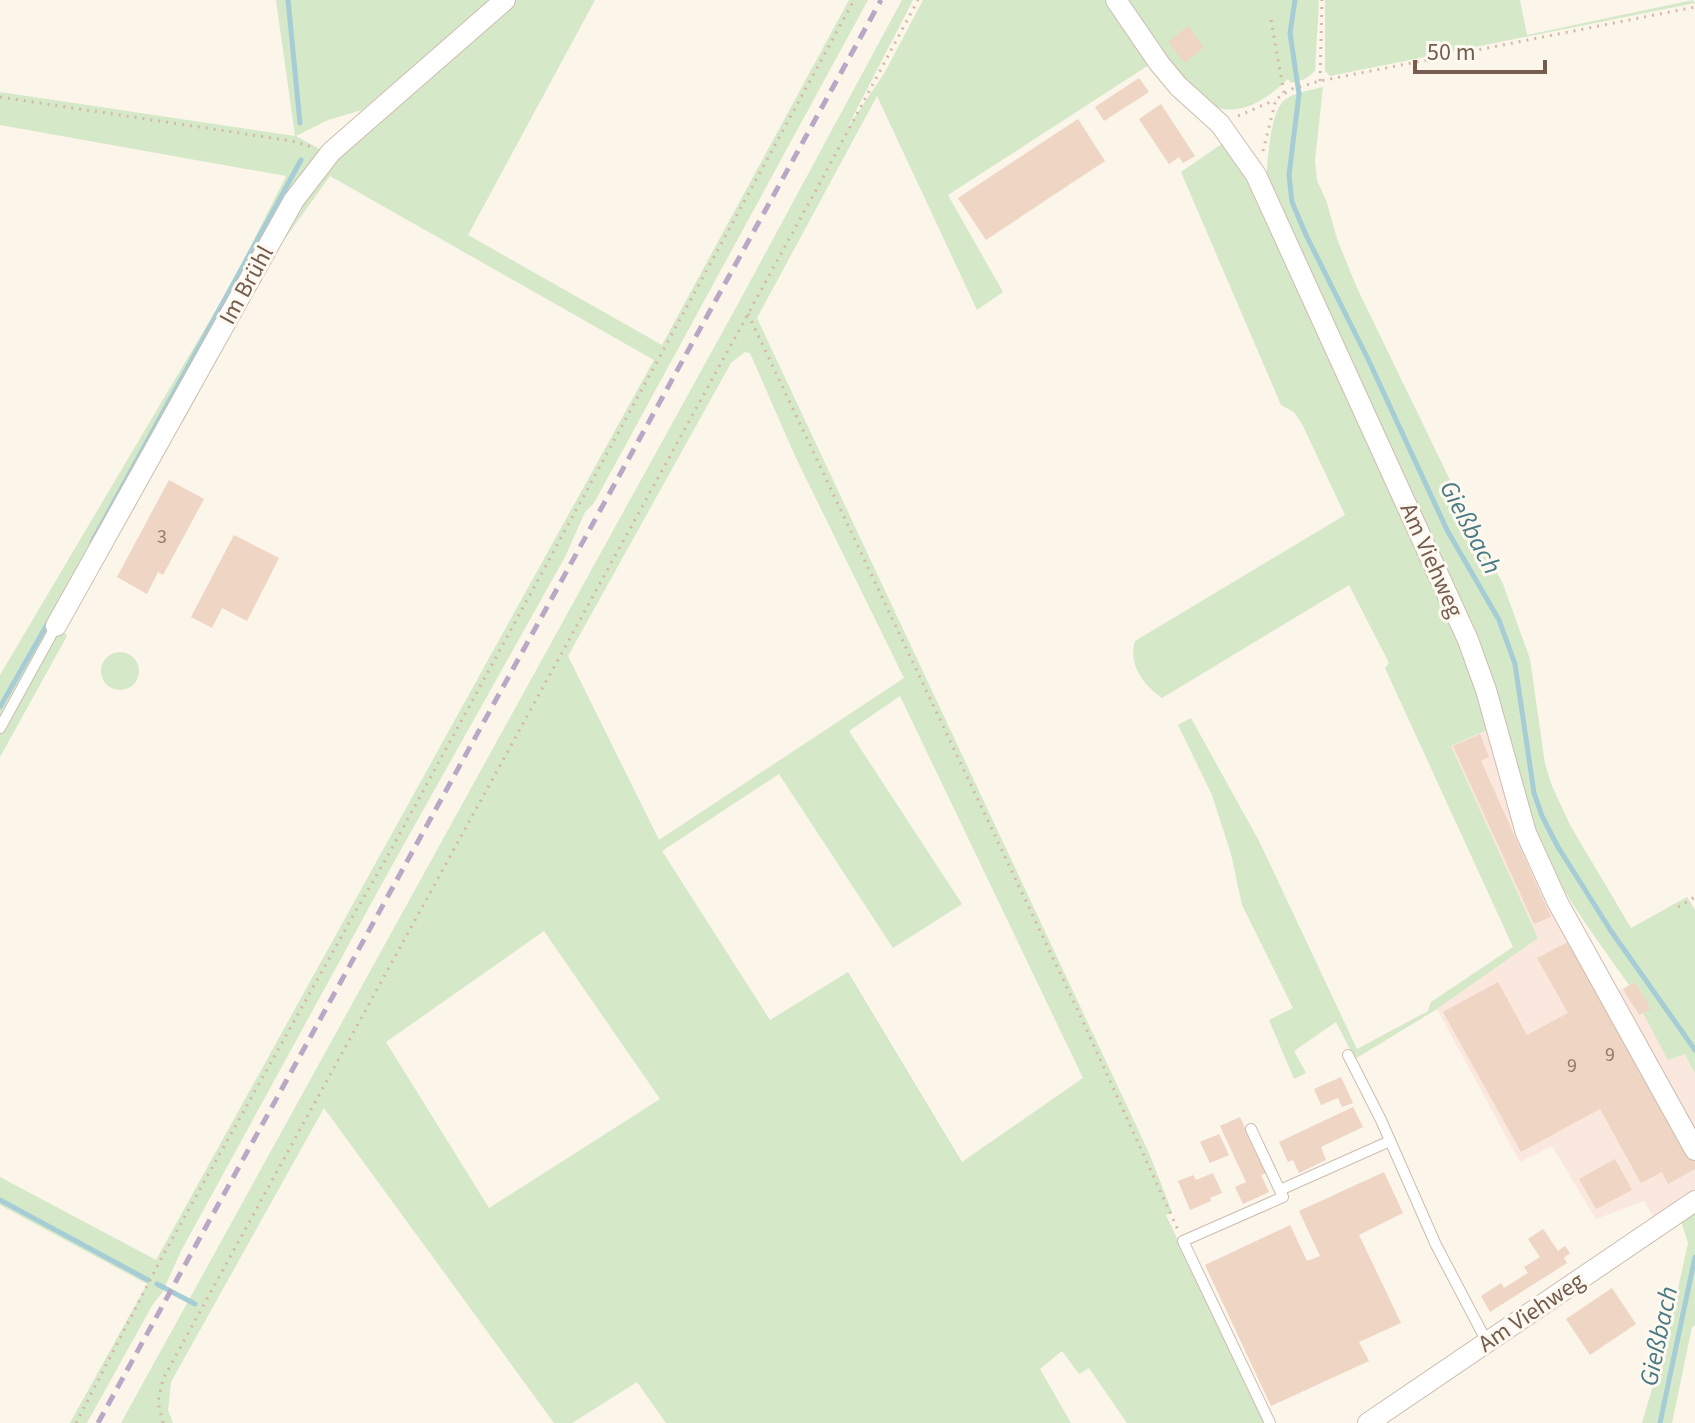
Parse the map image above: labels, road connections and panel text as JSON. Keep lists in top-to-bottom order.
{
  "streets": {
    "street": ["Im Brühl", "Am Viehweg"]
  },
  "water": ["Gießbach"],
  "house_numbers": ["3", "9", "9"],
  "scale_bar": "50 m"
}
